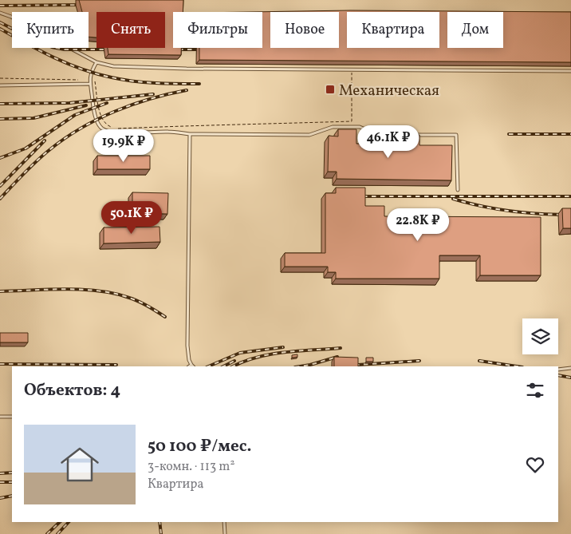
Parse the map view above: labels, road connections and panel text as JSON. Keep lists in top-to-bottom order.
{
  "places": {
    "transit": ["Механическая"]
  },
  "page": {
    "chip": [
      "Купить",
      "Снять",
      "Фильтры",
      "Новое",
      "Квартира",
      "Дом"
    ],
    "price": [
      "46.1K ₽",
      "19.9K ₽",
      "50.1K ₽",
      "22.8K ₽"
    ],
    "heading": "Объектов: 4",
    "list": [
      {
        "name": "50 100 ₽/мес.",
        "note": "3-комн. · 113 m² · Квартира"
      }
    ]
  }
}
